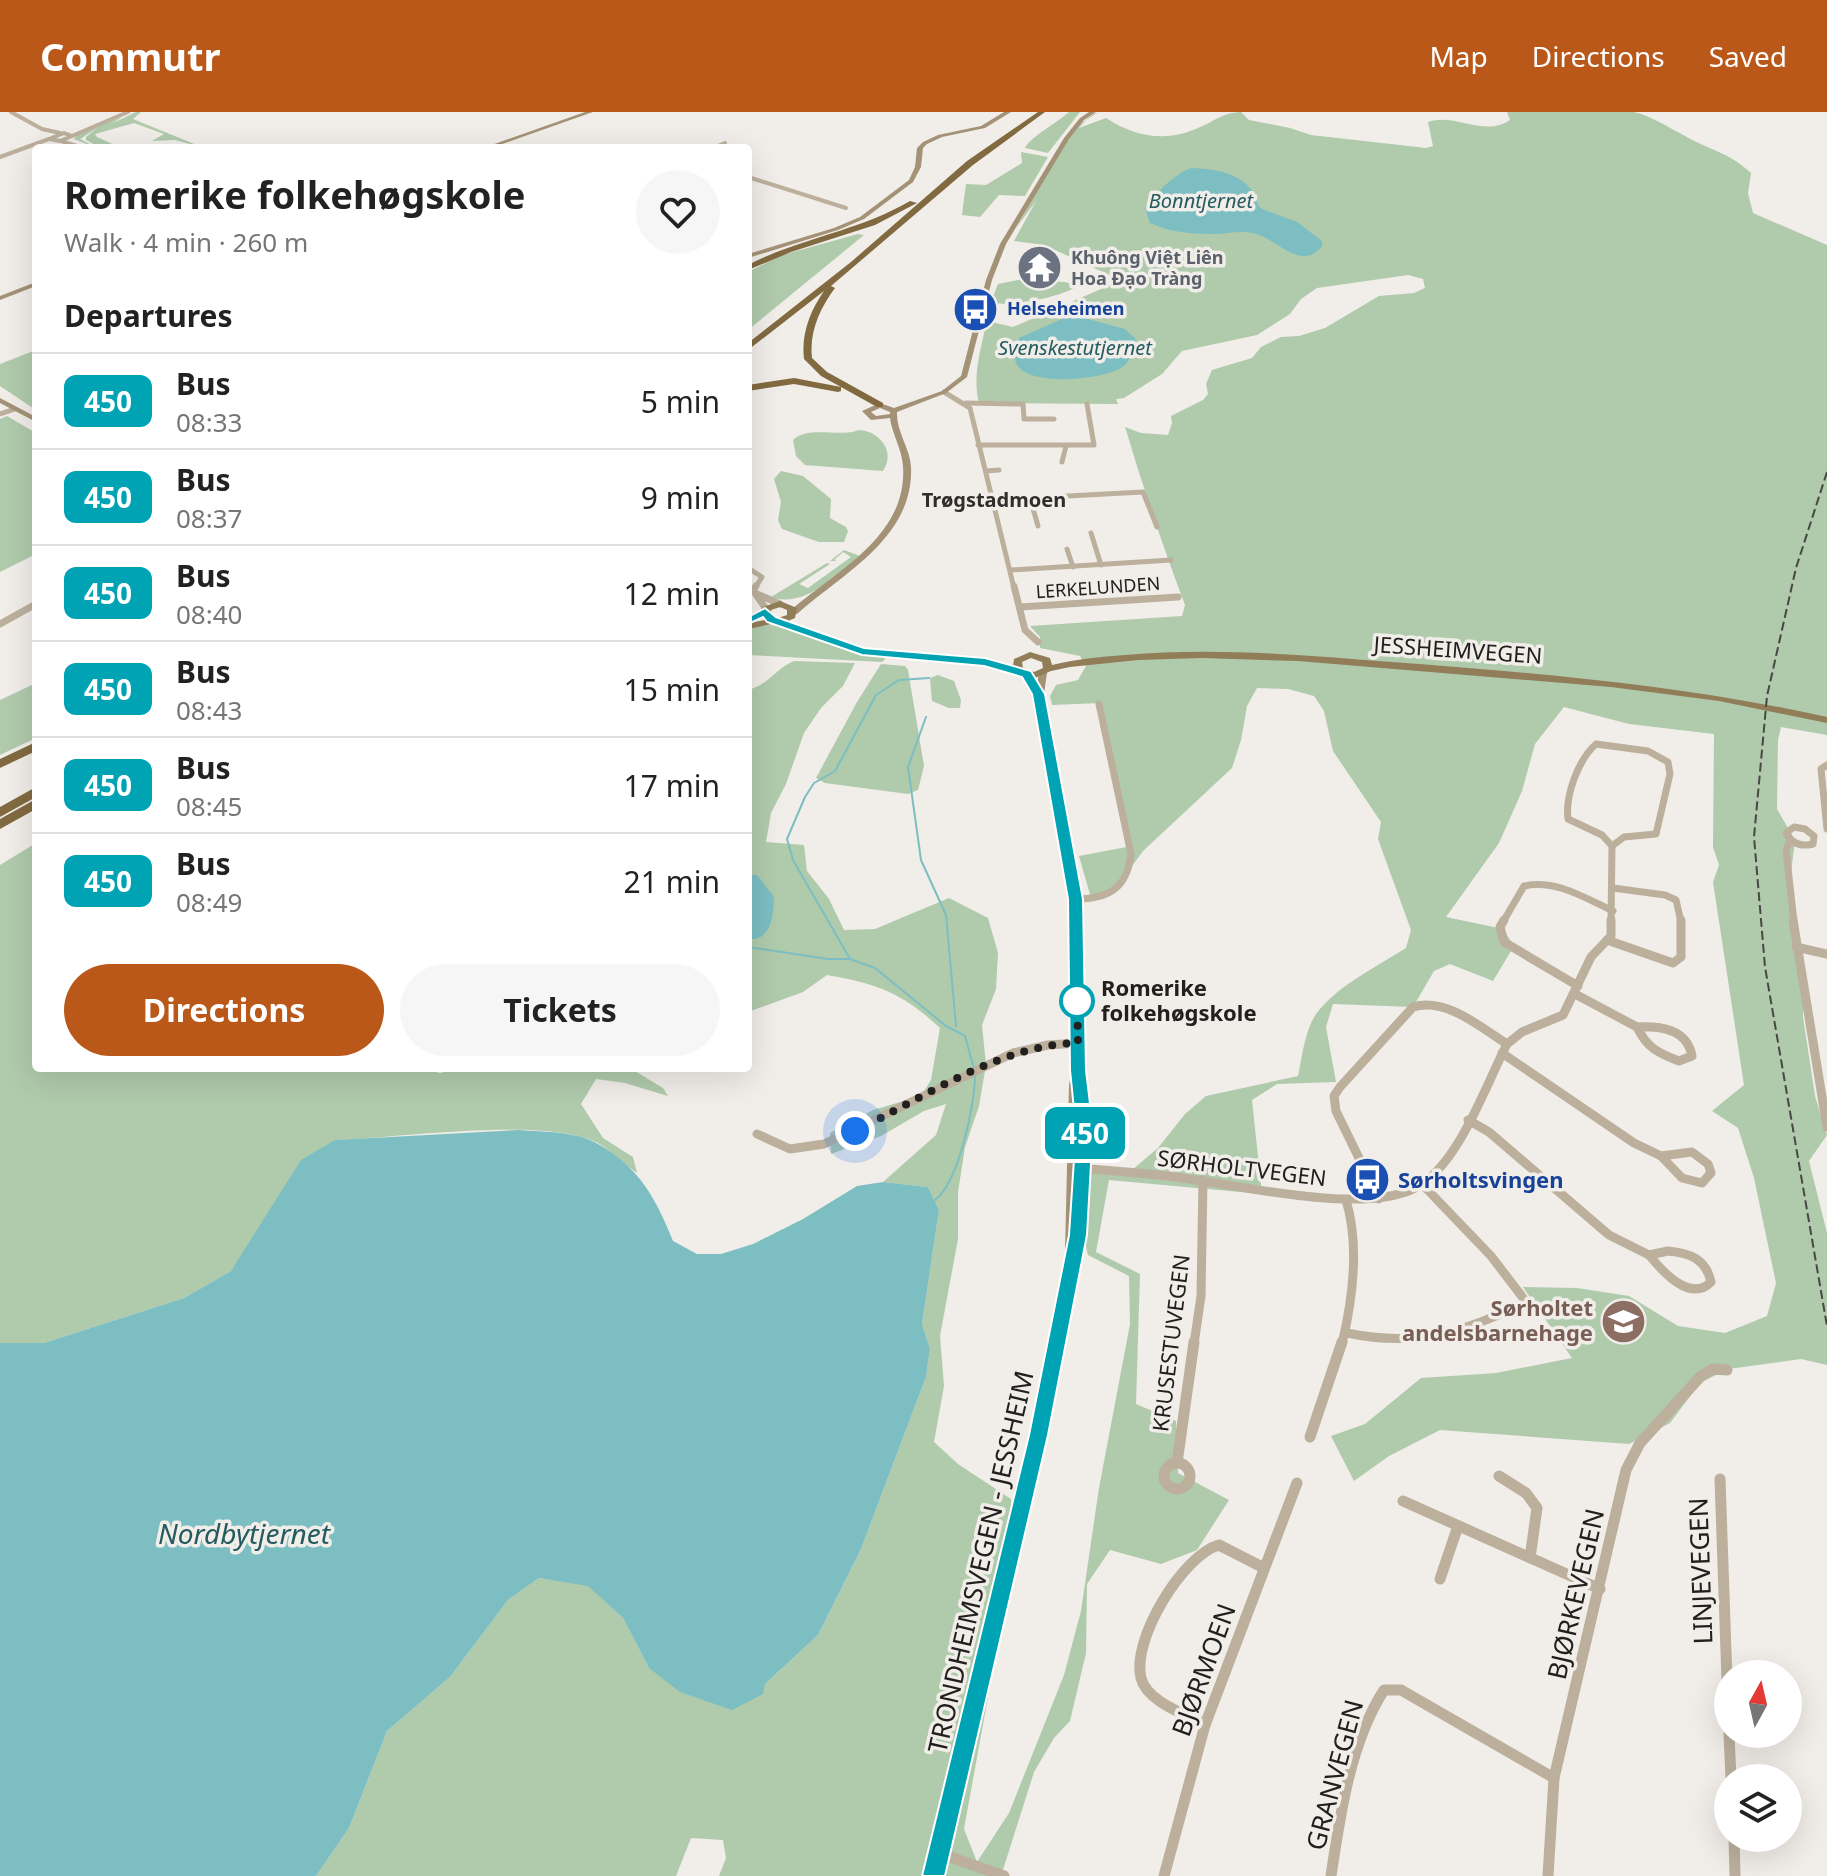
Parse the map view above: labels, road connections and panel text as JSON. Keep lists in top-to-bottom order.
{
  "streets": {
    "main road": ["JESSHEIMVEGEN", "TRONDHEIMSVEGEN - JESSHEIM"],
    "street": [
      "LERKELUNDEN",
      "SØRHOLTVEGEN",
      "KRUSESTUVEGEN",
      "LINJEVEGEN",
      "BJØRKEVEGEN",
      "BJØRMOEN",
      "GRANVEGEN"
    ]
  },
  "crossings": [
    ["JESSHEIMVEGEN", "TRONDHEIMSVEGEN - JESSHEIM"],
    ["SØRHOLTVEGEN", "KRUSESTUVEGEN"],
    ["SØRHOLTVEGEN", "TRONDHEIMSVEGEN - JESSHEIM"],
    ["BJØRKEVEGEN", "GRANVEGEN"]
  ],
  "districts": ["Trøgstadmoen"],
  "water": ["Bonntjernet", "Svenskestutjernet", "Nordbytjernet"],
  "places": {
    "temple": ["Khuông Việt Liên Hoa Đạo Tràng"],
    "bus stop": ["Helseheimen", "Sørholtsvingen"],
    "other": ["Romerike folkehøgskole"],
    "school or university": ["Sørholtet andelsbarnehage"]
  },
  "lines": ["bus line 450"],
  "north": "top",
  "page": {
    "header": "Commutr",
    "nav": ["Map", "Directions", "Saved"],
    "on_map": "450",
    "heading": [
      ["Romerike folkehøgskole", "Walk · 4 min · 260 m"],
      "Departures"
    ],
    "list": [
      {
        "mark": "450",
        "name": "Bus",
        "note": "08:33",
        "value": "5 min"
      },
      {
        "mark": "450",
        "name": "Bus",
        "note": "08:37",
        "value": "9 min"
      },
      {
        "mark": "450",
        "name": "Bus",
        "note": "08:40",
        "value": "12 min"
      },
      {
        "mark": "450",
        "name": "Bus",
        "note": "08:43",
        "value": "15 min"
      },
      {
        "mark": "450",
        "name": "Bus",
        "note": "08:45",
        "value": "17 min"
      },
      {
        "mark": "450",
        "name": "Bus",
        "note": "08:49",
        "value": "21 min"
      }
    ],
    "buttons": ["Directions", "Tickets"]
  }
}
